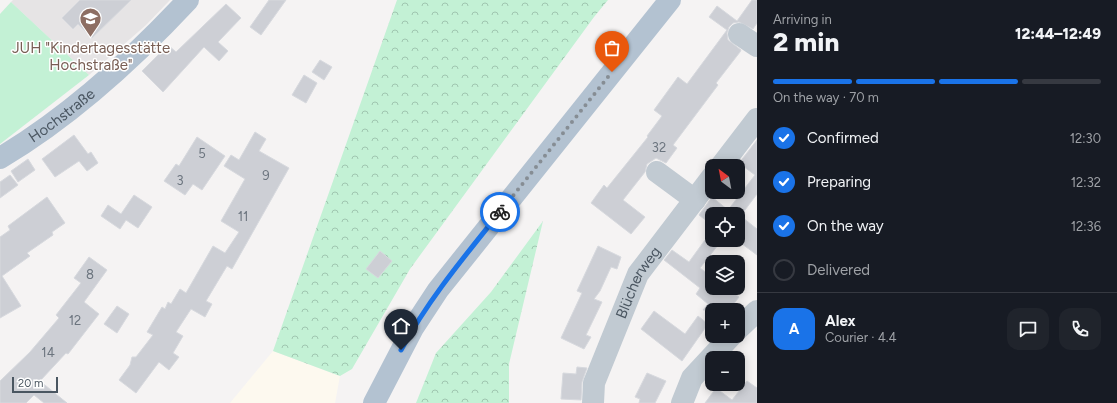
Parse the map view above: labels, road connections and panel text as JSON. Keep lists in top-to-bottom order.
{
  "streets": {
    "main road": ["Hochstraße"],
    "street": ["Blücherweg"]
  },
  "places": {
    "school or university": ["JUH \"Kindertagesstätte Hochstraße\""]
  },
  "house_numbers": [
    "32",
    "5",
    "9",
    "3",
    "11",
    "8",
    "12",
    "14"
  ],
  "scale_bar": "20 m",
  "north": "top left",
  "page": {
    "heading": ["2 min", "Arriving in", "12:44–12:49"],
    "panel": ["Alex", "Courier · 4.4"],
    "bar": "On the way · 70 m",
    "list": [
      ["Confirmed", "12:30"],
      ["Preparing", "12:32"],
      ["On the way", "12:36"],
      "Delivered"
    ],
    "map_buttons": ["+", "−"],
    "round": "A",
    "scale": "20 m"
  }
}
